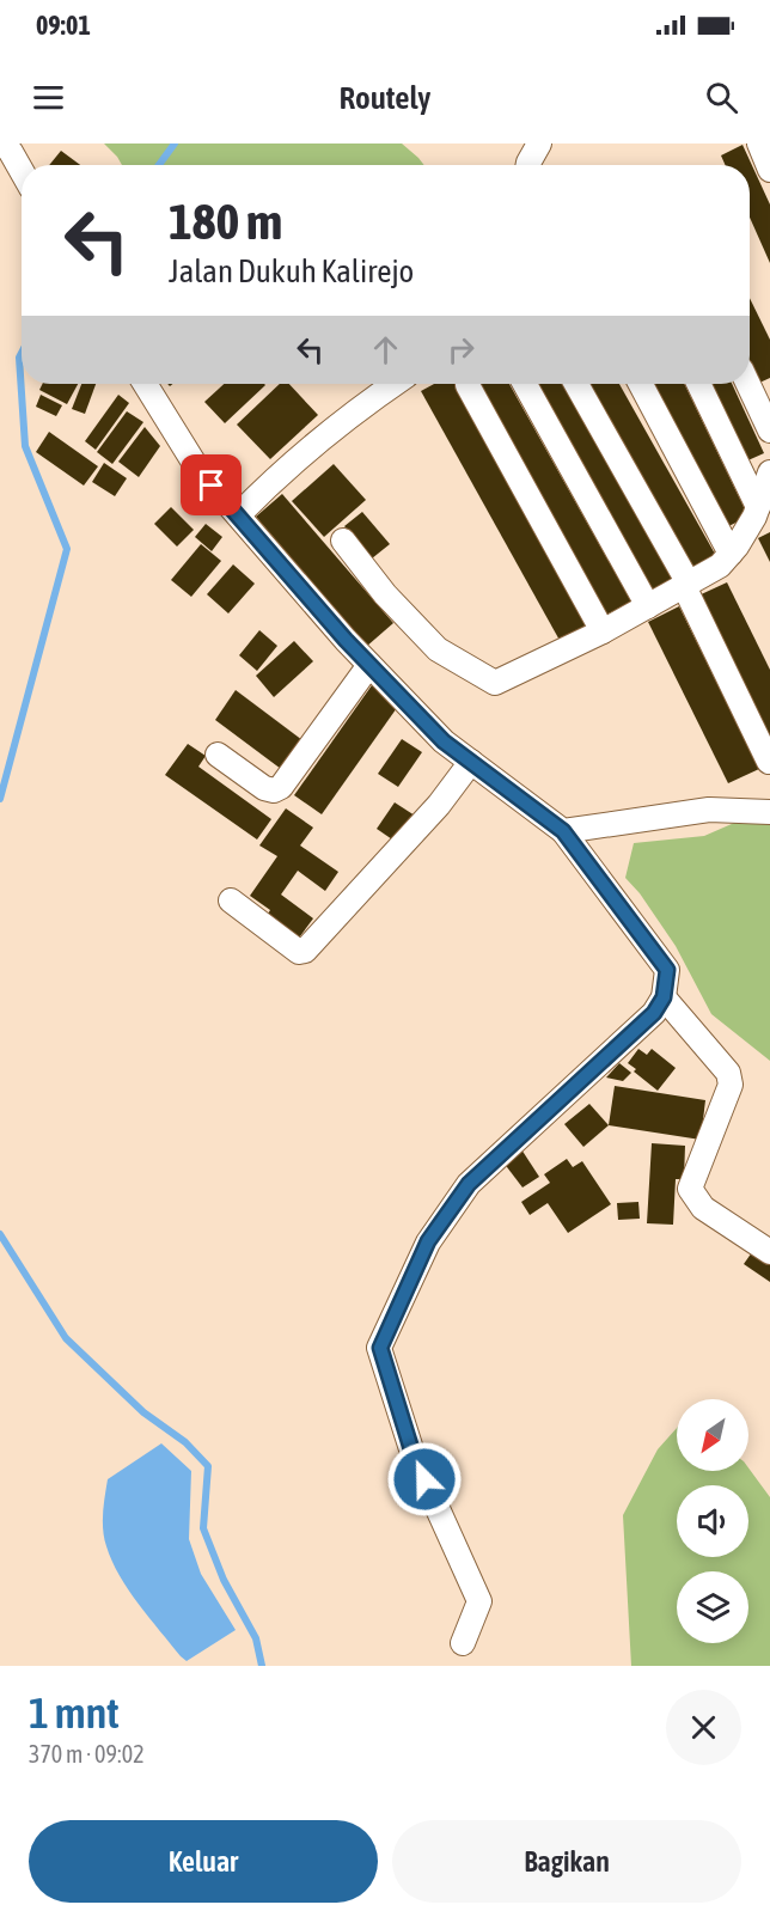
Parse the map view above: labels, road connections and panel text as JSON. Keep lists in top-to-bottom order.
{
  "north": "bottom left",
  "page": {
    "status": "09:01",
    "header": "Routely",
    "turn": ["180 m", "Jalan Dukuh Kalirejo"],
    "heading": ["1 mnt", "370 m · 09:02"],
    "buttons": ["Keluar", "Bagikan"]
  }
}
